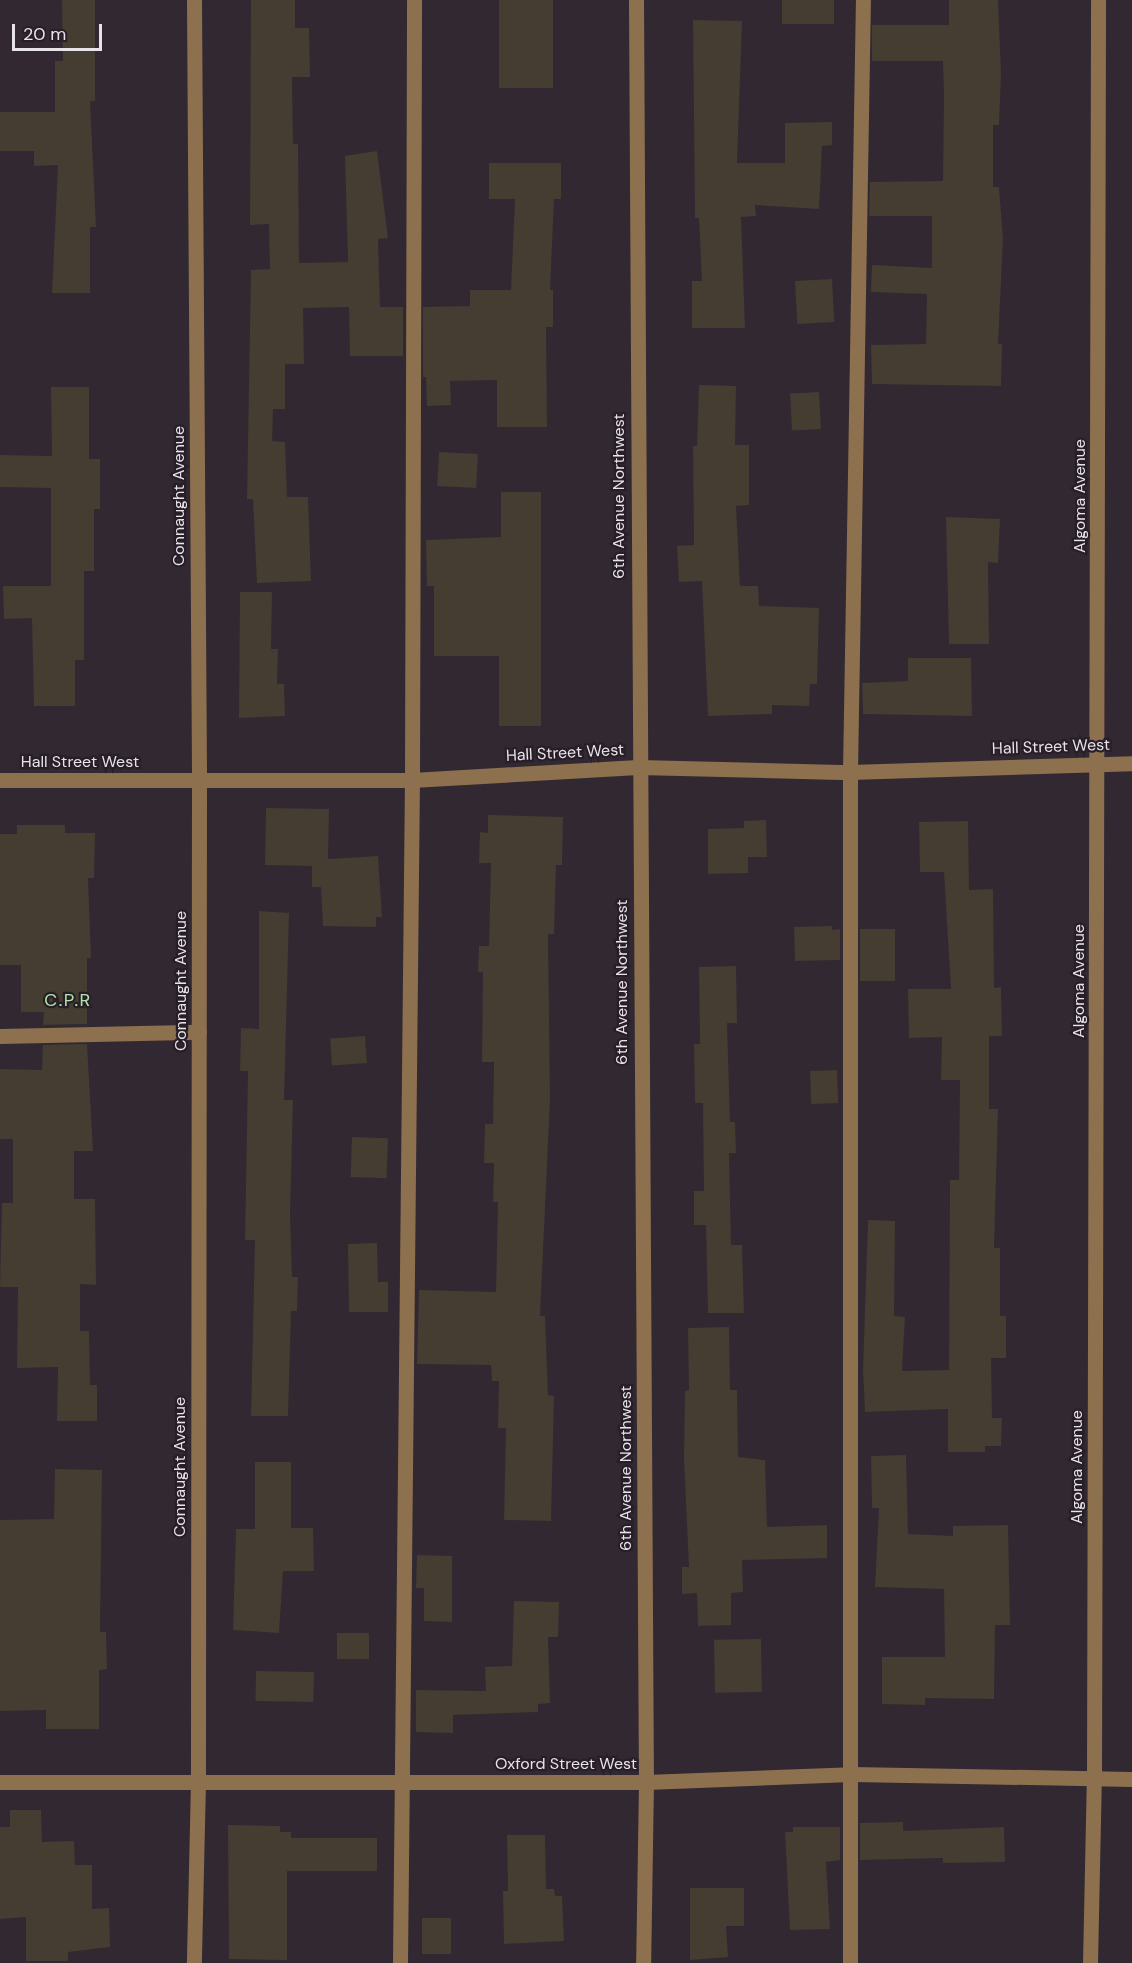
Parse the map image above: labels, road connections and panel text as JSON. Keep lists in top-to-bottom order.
{
  "streets": {
    "street": [
      "Connaught Avenue",
      "6th Avenue Northwest",
      "Algoma Avenue",
      "Hall Street West",
      "Oxford Street West"
    ]
  },
  "crossings": [
    ["Connaught Avenue", "Hall Street West"],
    ["Connaught Avenue", "Oxford Street West"],
    ["6th Avenue Northwest", "Hall Street West"],
    ["6th Avenue Northwest", "Oxford Street West"],
    ["Algoma Avenue", "Hall Street West"],
    ["Algoma Avenue", "Oxford Street West"]
  ],
  "districts": ["C.P.R"],
  "scale_bar": "20 m"
}
